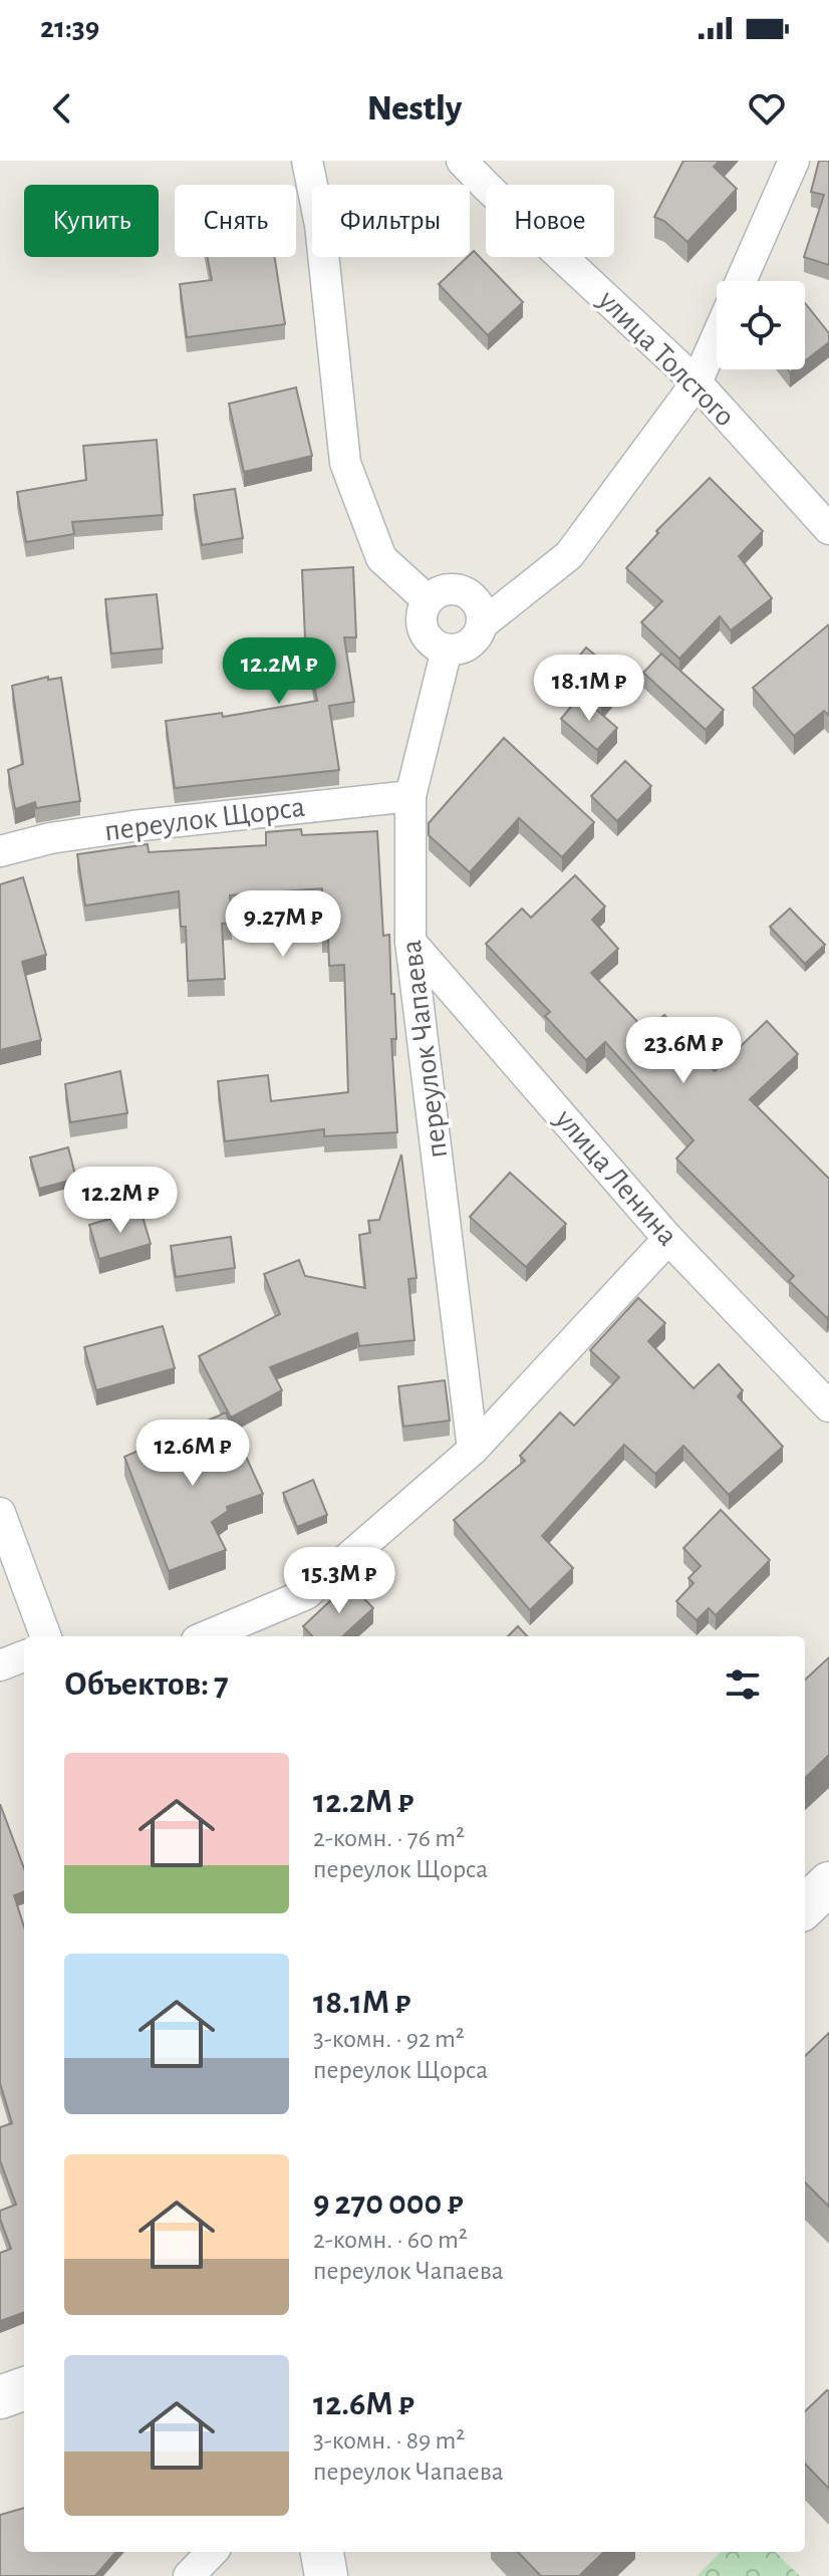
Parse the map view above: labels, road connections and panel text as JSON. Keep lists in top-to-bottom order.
{
  "streets": {
    "street": [
      "улица Толстого",
      "переулок Щорса",
      "переулок Чапаева",
      "улица Ленина"
    ]
  },
  "crossings": [
    ["переулок Щорса", "переулок Чапаева"],
    ["переулок Чапаева", "улица Ленина"]
  ],
  "page": {
    "status": "21:39",
    "header": "Nestly",
    "chip": [
      "Купить",
      "Снять",
      "Фильтры",
      "Новое"
    ],
    "price": [
      "12.2M ₽",
      "18.1M ₽",
      "9.27M ₽",
      "23.6M ₽",
      "12.2M ₽",
      "12.6M ₽",
      "15.3M ₽"
    ],
    "heading": "Объектов: 7",
    "list": [
      {
        "name": "12.2M ₽",
        "note": "2-комн. · 76 m² · переулок Щорса"
      },
      {
        "name": "18.1M ₽",
        "note": "3-комн. · 92 m² · переулок Щорса"
      },
      {
        "name": "9 270 000 ₽",
        "note": "2-комн. · 60 m² · переулок Чапаева"
      },
      {
        "name": "12.6M ₽",
        "note": "3-комн. · 89 m² · переулок Чапаева"
      }
    ]
  }
}
